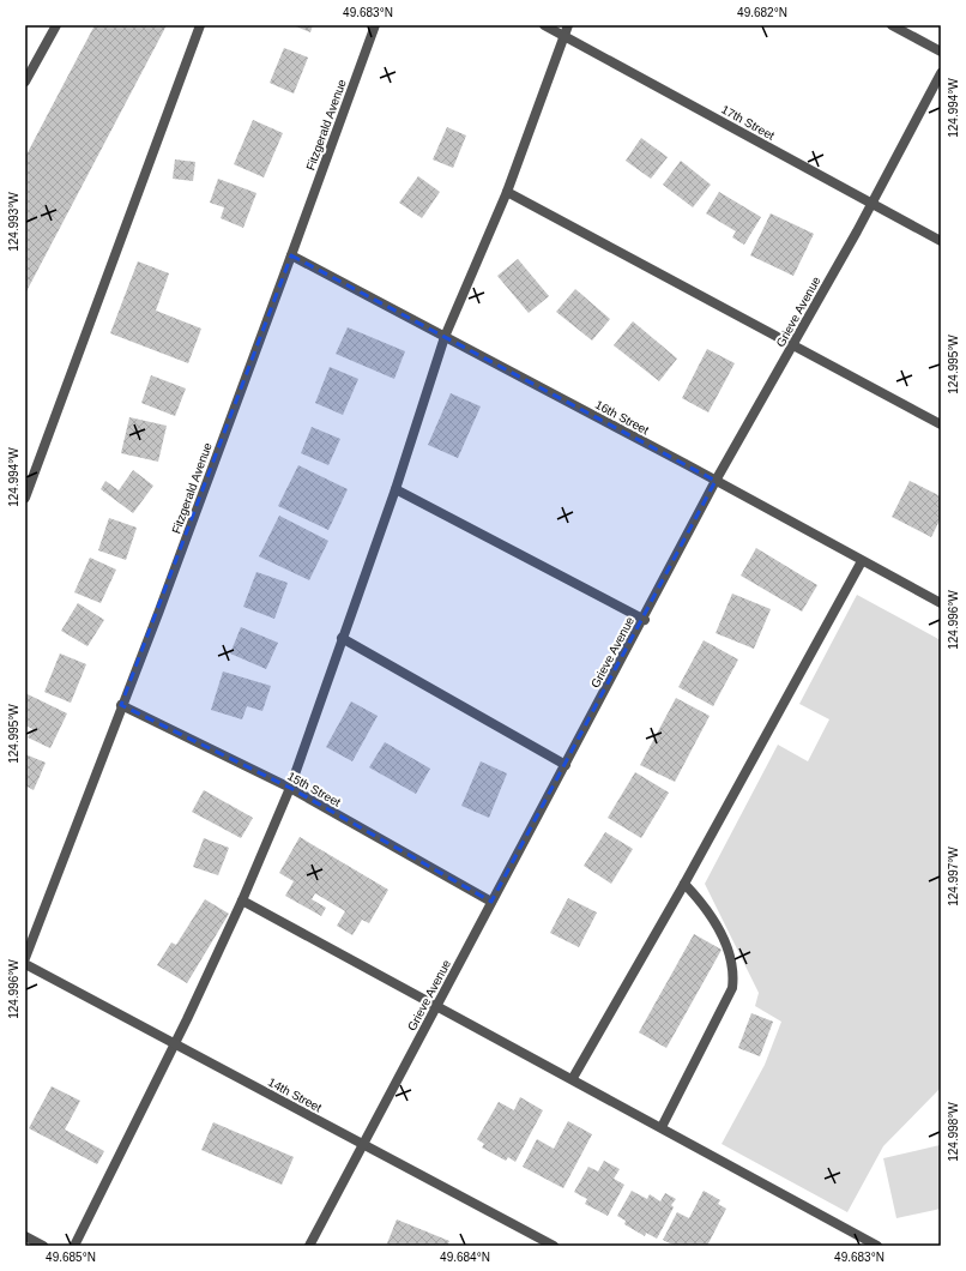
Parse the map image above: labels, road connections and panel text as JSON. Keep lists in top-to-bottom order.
{
  "streets": {
    "street": [
      "17th Street",
      "Fitzgerald Avenue",
      "Grieve Avenue",
      "16th Street",
      "15th Street",
      "14th Street"
    ]
  },
  "crossings": [
    ["17th Street", "Grieve Avenue"],
    ["Fitzgerald Avenue", "16th Street"],
    ["Fitzgerald Avenue", "15th Street"],
    ["Grieve Avenue", "16th Street"],
    ["Grieve Avenue", "15th Street"],
    ["Grieve Avenue", "14th Street"]
  ],
  "coordinates": [
    "49.683°N",
    "49.682°N",
    "124.994°W",
    "124.993°W",
    "124.995°W",
    "124.996°W",
    "124.997°W",
    "124.998°W",
    "49.685°N",
    "49.684°N"
  ]
}
